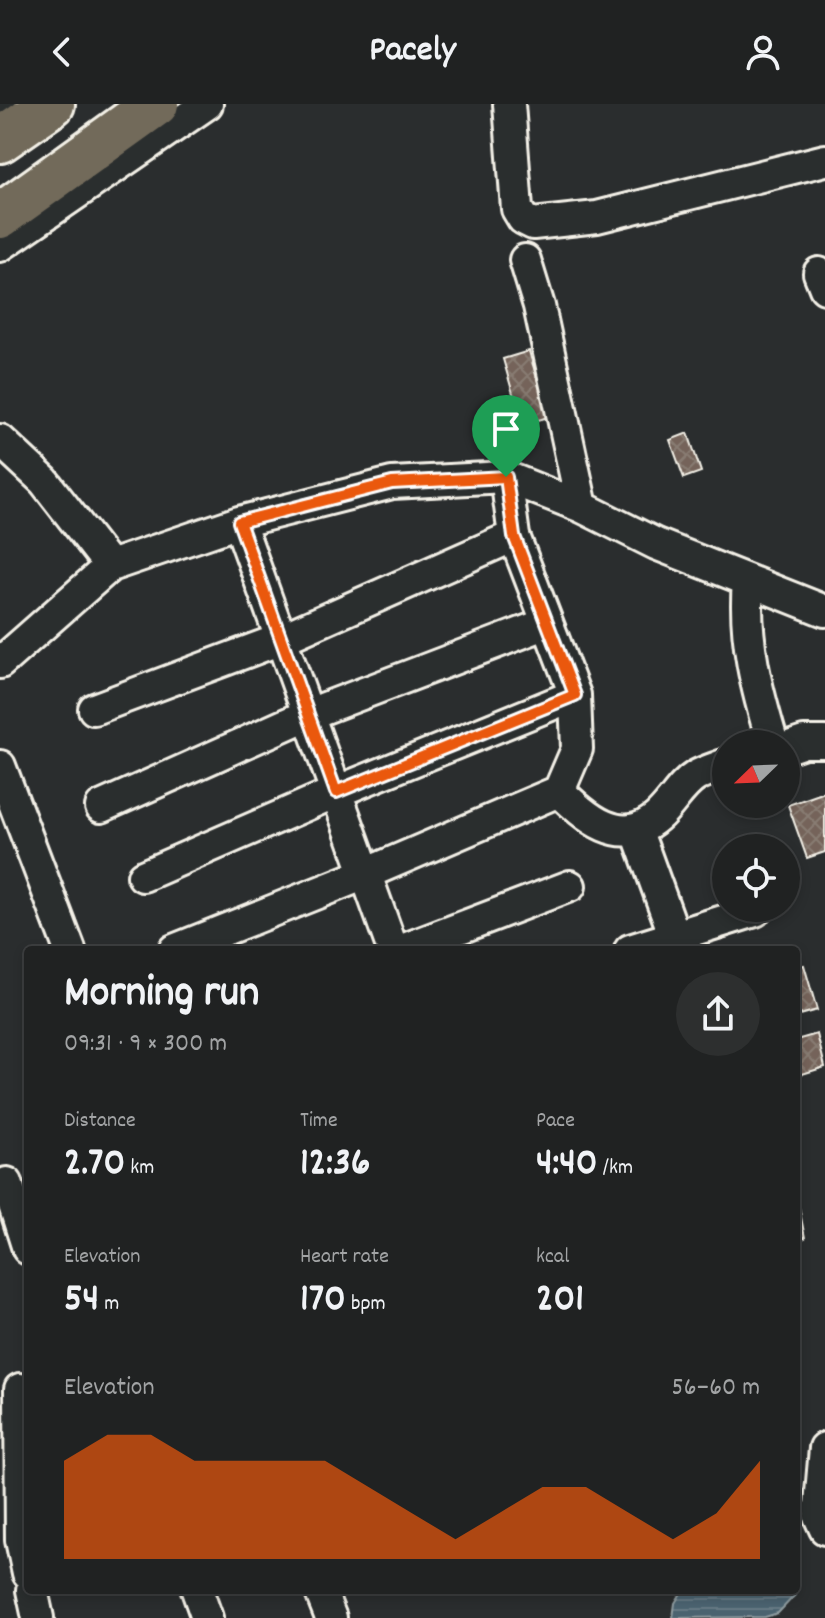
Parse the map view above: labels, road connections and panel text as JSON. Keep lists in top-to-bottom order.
{
  "north": "bottom left",
  "page": {
    "header": "Pacely",
    "heading": ["Morning run", "09:31 · 9 × 300 m"],
    "stats": [
      ["Distance", "2.70 km"],
      ["Time", "12:36"],
      ["Pace", "4:40 /km"],
      ["Elevation", "54 m"],
      ["Heart rate", "170 bpm"],
      ["kcal", "201"]
    ],
    "chart": ["Elevation", "56–60 m"]
  }
}
